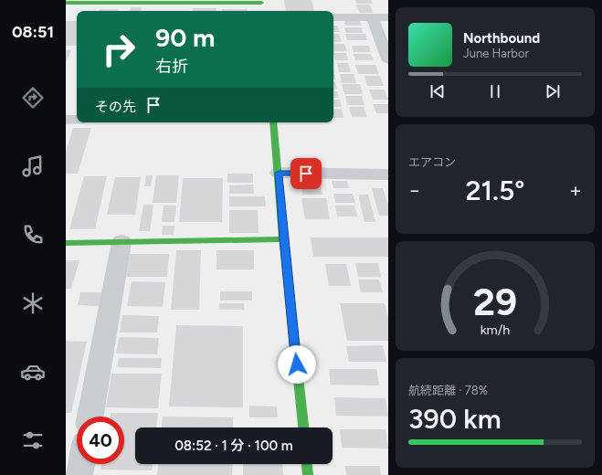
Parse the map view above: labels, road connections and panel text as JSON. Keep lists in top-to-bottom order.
{
  "page": {
    "tabs": "08:51",
    "turn": ["90 m", "右折"],
    "song": ["Northbound", "June Harbor"],
    "then": "その先",
    "tile": [
      "エアコン",
      ["航続距離 · 78%", "390 km"]
    ],
    "heat": ["−", "21.5°", "+"],
    "limit": "40",
    "trip": "08:52 · 1 分 · 100 m",
    "gauge": ["29", "km/h"]
  }
}
